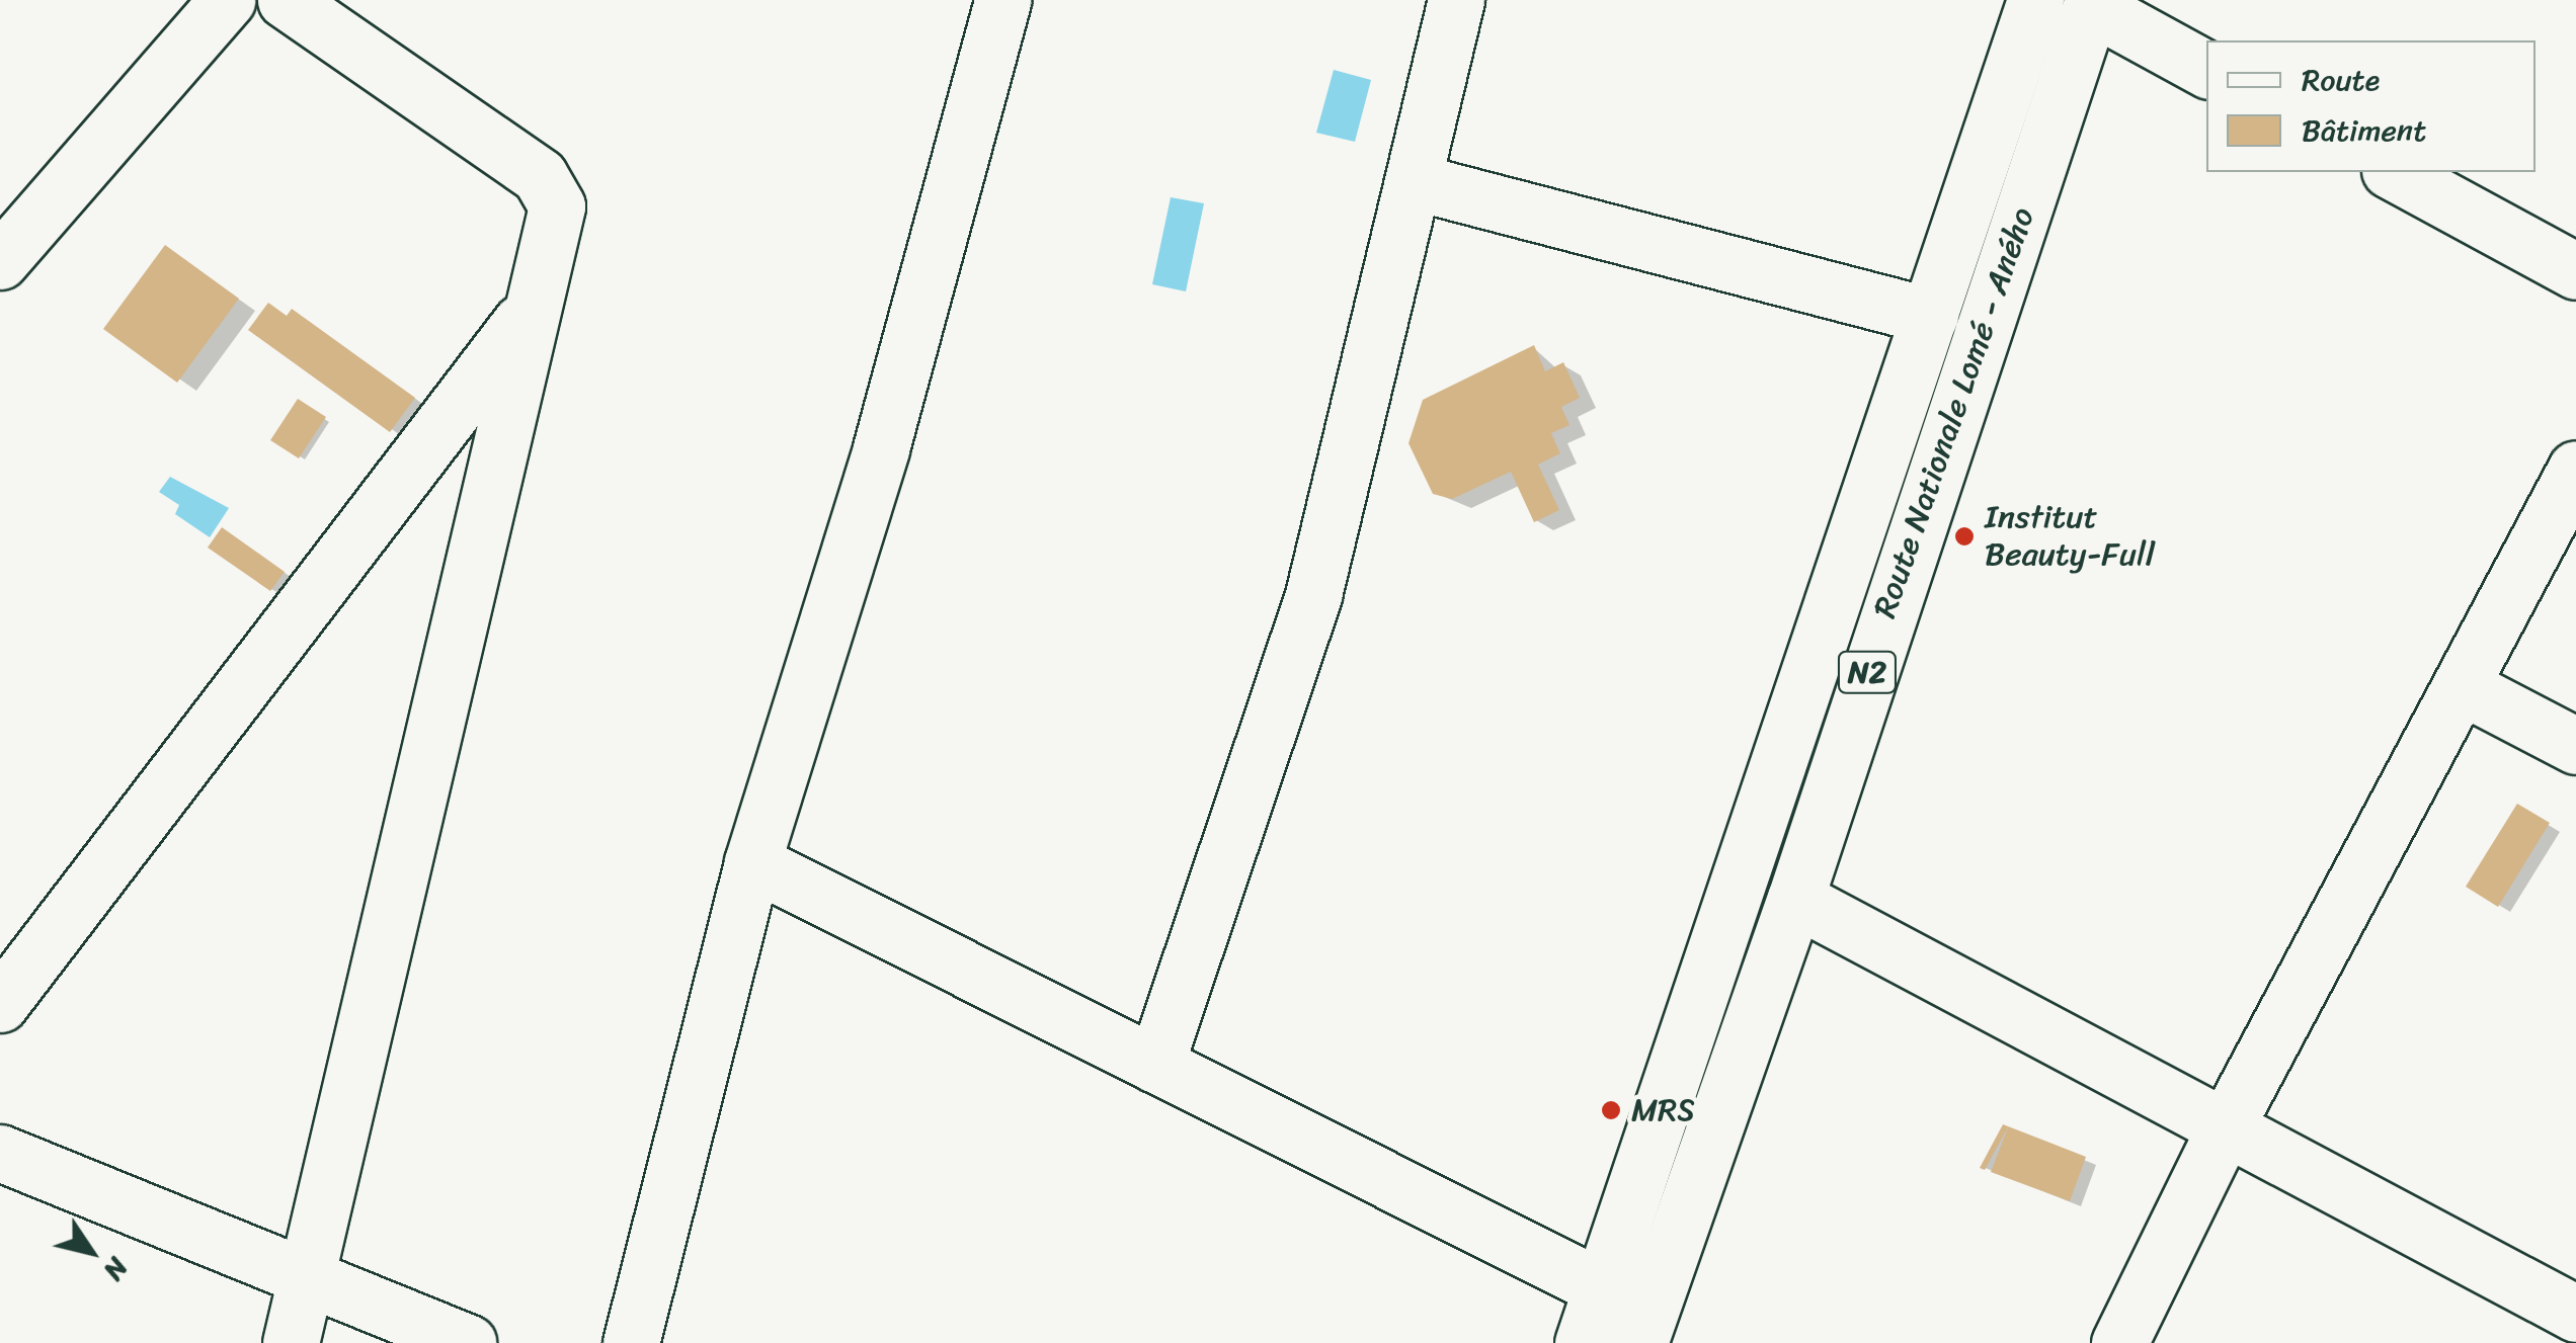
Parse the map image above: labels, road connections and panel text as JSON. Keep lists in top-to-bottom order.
{
  "streets": {
    "main road": ["Route Nationale Lomé - Aného", "N2"]
  },
  "places": ["Institut Beauty-Full", "MRS"],
  "legend": ["Route", "Bâtiment"],
  "north": "bottom right"
}
